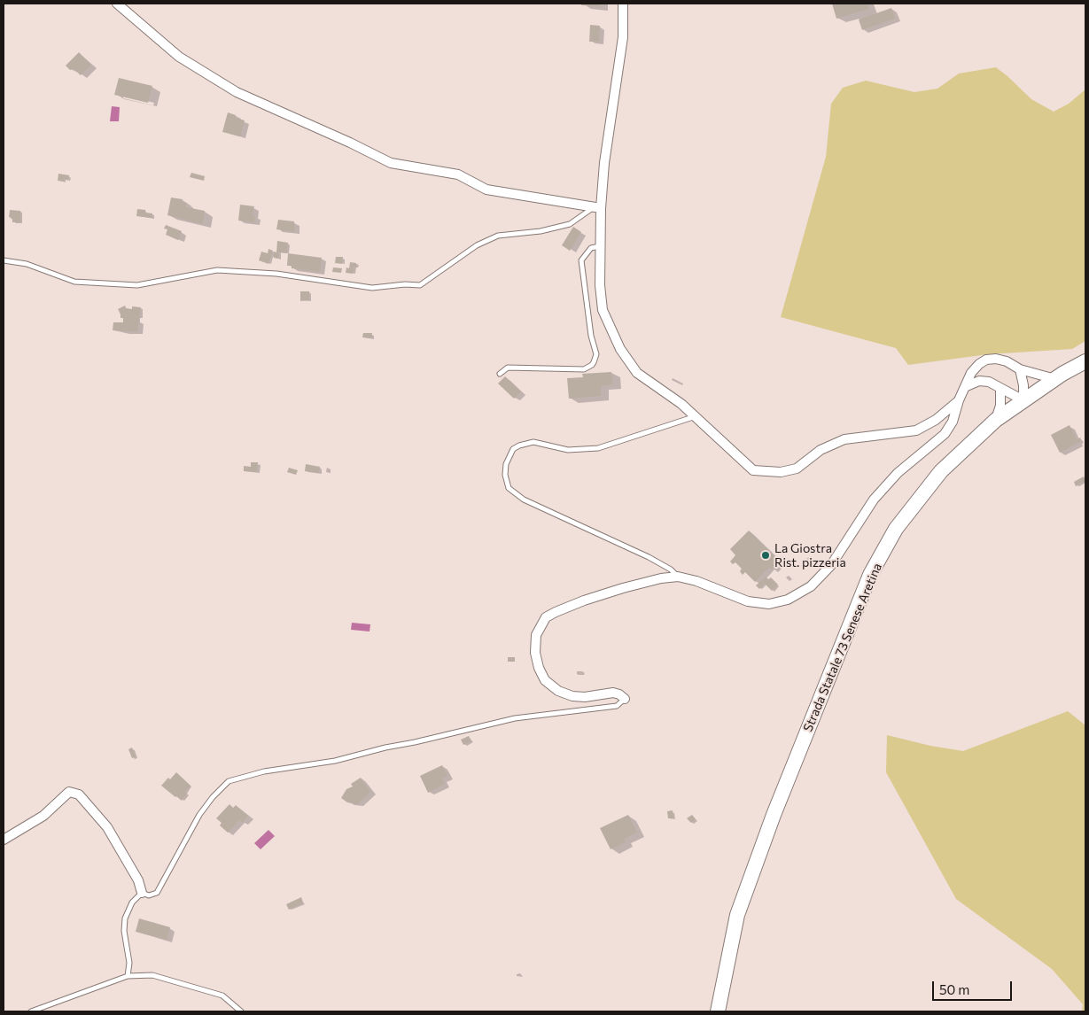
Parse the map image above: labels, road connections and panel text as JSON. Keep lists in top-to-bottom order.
{
  "streets": {
    "main road": ["Strada Statale 73 Senese Aretina"]
  },
  "places": ["La Giostra Rist. pizzeria"],
  "scale_bar": "50 m"
}
